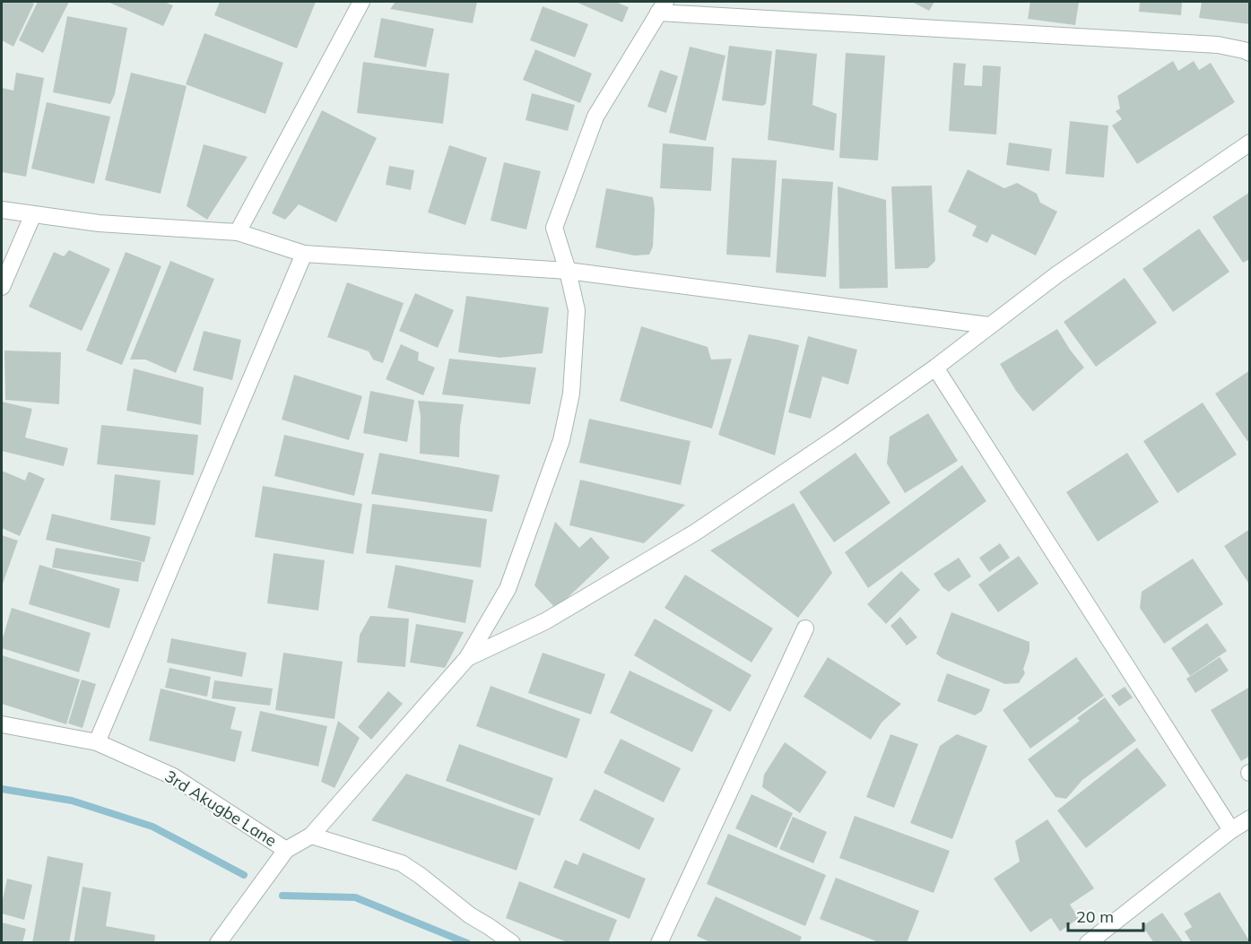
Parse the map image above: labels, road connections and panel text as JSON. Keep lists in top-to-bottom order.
{
  "streets": {
    "street": ["3rd Akugbe Lane"]
  },
  "scale_bar": "20 m"
}
